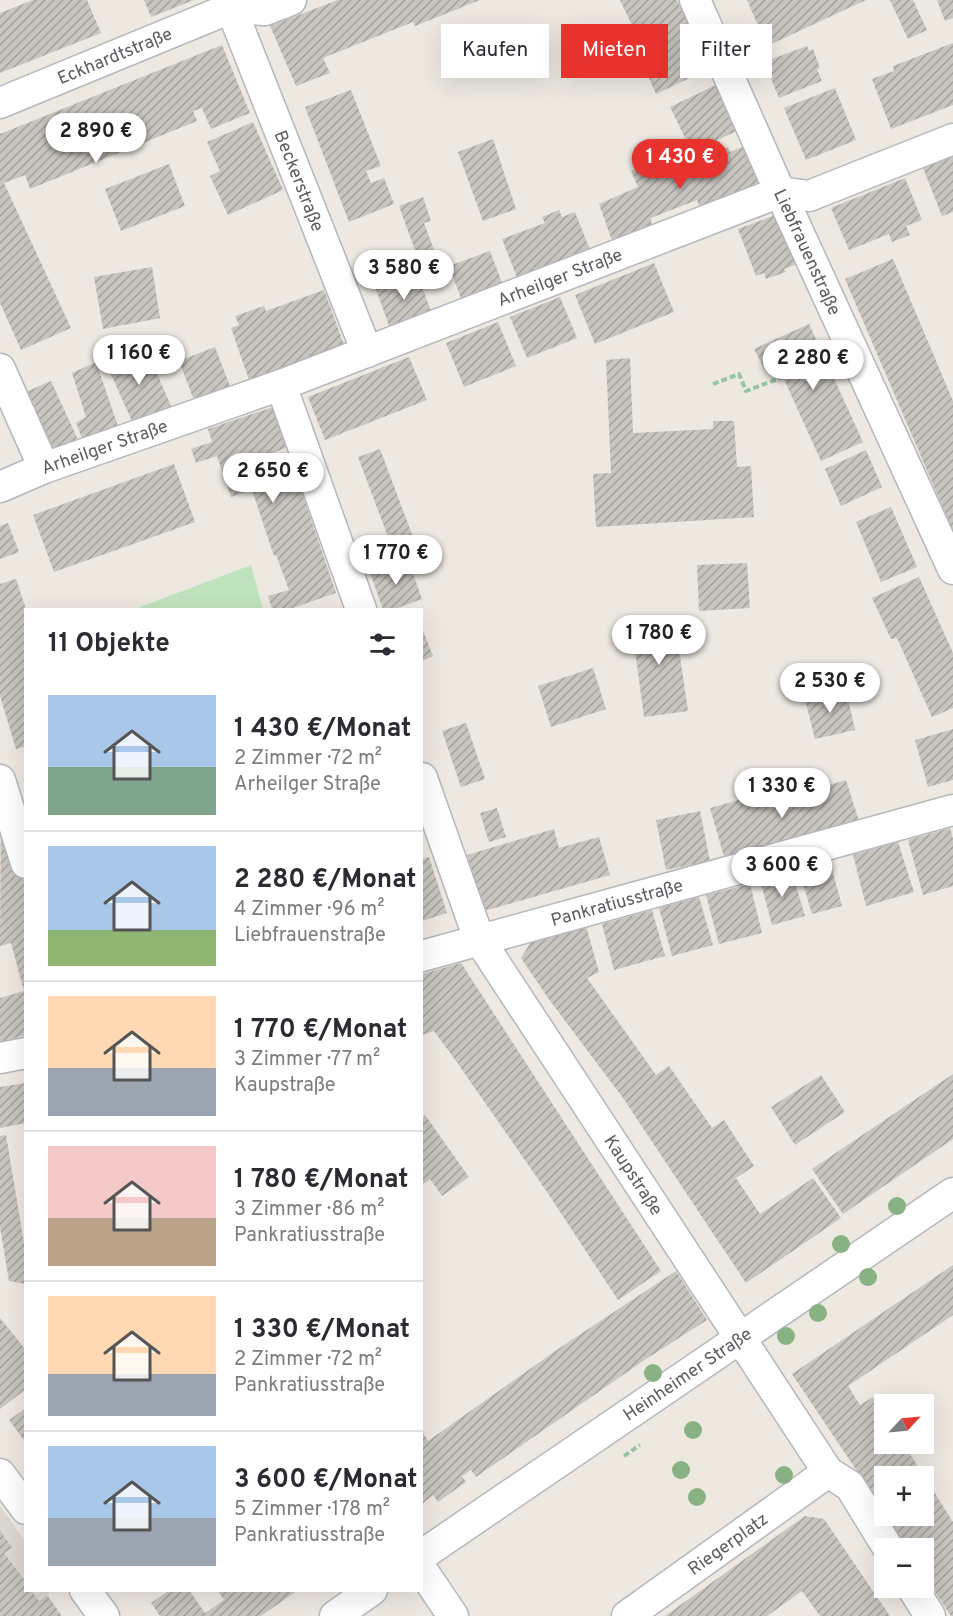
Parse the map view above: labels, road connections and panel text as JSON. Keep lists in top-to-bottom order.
{
  "streets": {
    "street": [
      "Eckhardtstraße",
      "Beckerstraße",
      "Liebfrauenstraße",
      "Arheilger Straße",
      "Pankratiusstraße",
      "Kaupstraße",
      "Heinheimer Straße",
      "Riegerplatz"
    ]
  },
  "crossings": [
    ["Eckhardtstraße", "Beckerstraße"],
    ["Beckerstraße", "Arheilger Straße"],
    ["Liebfrauenstraße", "Arheilger Straße"],
    ["Pankratiusstraße", "Kaupstraße"],
    ["Kaupstraße", "Heinheimer Straße"],
    ["Kaupstraße", "Riegerplatz"]
  ],
  "north": "top right",
  "page": {
    "chip": ["Kaufen", "Mieten", "Filter"],
    "price": [
      "2 890 €",
      "1 430 €",
      "3 580 €",
      "1 160 €",
      "2 280 €",
      "2 650 €",
      "1 770 €",
      "1 780 €",
      "2 530 €",
      "1 330 €",
      "3 600 €"
    ],
    "heading": "11 Objekte",
    "list": [
      {
        "name": "1 430 €/Monat",
        "note": "2 Zimmer · 72 m² · Arheilger Straße"
      },
      {
        "name": "2 280 €/Monat",
        "note": "4 Zimmer · 96 m² · Liebfrauenstraße"
      },
      {
        "name": "1 770 €/Monat",
        "note": "3 Zimmer · 77 m² · Kaupstraße"
      },
      {
        "name": "1 780 €/Monat",
        "note": "3 Zimmer · 86 m² · Pankratiusstraße"
      },
      {
        "name": "1 330 €/Monat",
        "note": "2 Zimmer · 72 m² · Pankratiusstraße"
      },
      {
        "name": "3 600 €/Monat",
        "note": "5 Zimmer · 178 m² · Pankratiusstraße"
      }
    ],
    "map_buttons": ["+", "−"]
  }
}
